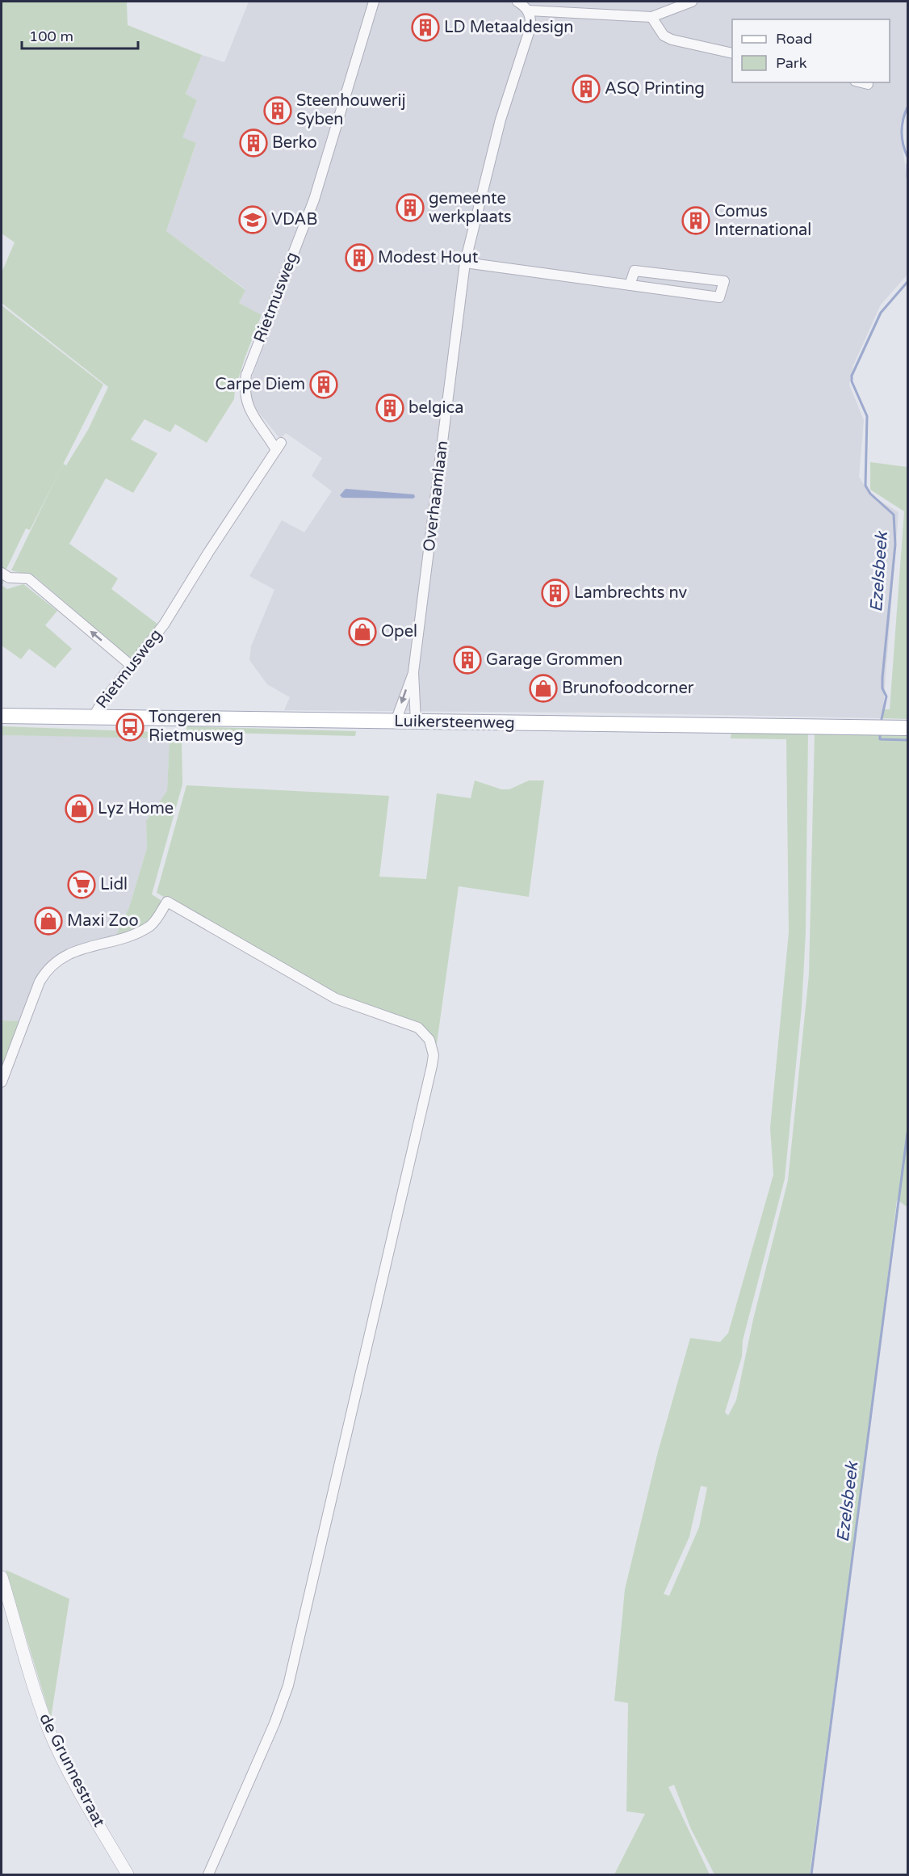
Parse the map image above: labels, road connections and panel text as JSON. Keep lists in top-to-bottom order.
{
  "streets": {
    "main road": ["Luikersteenweg"],
    "street": ["Rietmusweg", "Overhaamlaan", "de Grunnestraat"]
  },
  "crossings": [
    ["Rietmusweg", "Luikersteenweg"],
    ["Overhaamlaan", "Luikersteenweg"]
  ],
  "water": ["Ezelsbeek"],
  "places": {
    "building": [
      "LD Metaaldesign",
      "ASQ Printing",
      "Steenhouwerij Syben",
      "Berko",
      "gemeente werkplaats",
      "Comus International",
      "Modest Hout",
      "Carpe Diem",
      "belgica",
      "Lambrechts nv",
      "Garage Grommen"
    ],
    "school or university": ["VDAB"],
    "shop": [
      "Opel",
      "Brunofoodcorner",
      "Lyz Home",
      "Maxi Zoo"
    ],
    "bus stop": ["Tongeren Rietmusweg"],
    "supermarket": ["Lidl"]
  },
  "legend": ["Road", "Park"],
  "scale_bar": "100 m"
}
